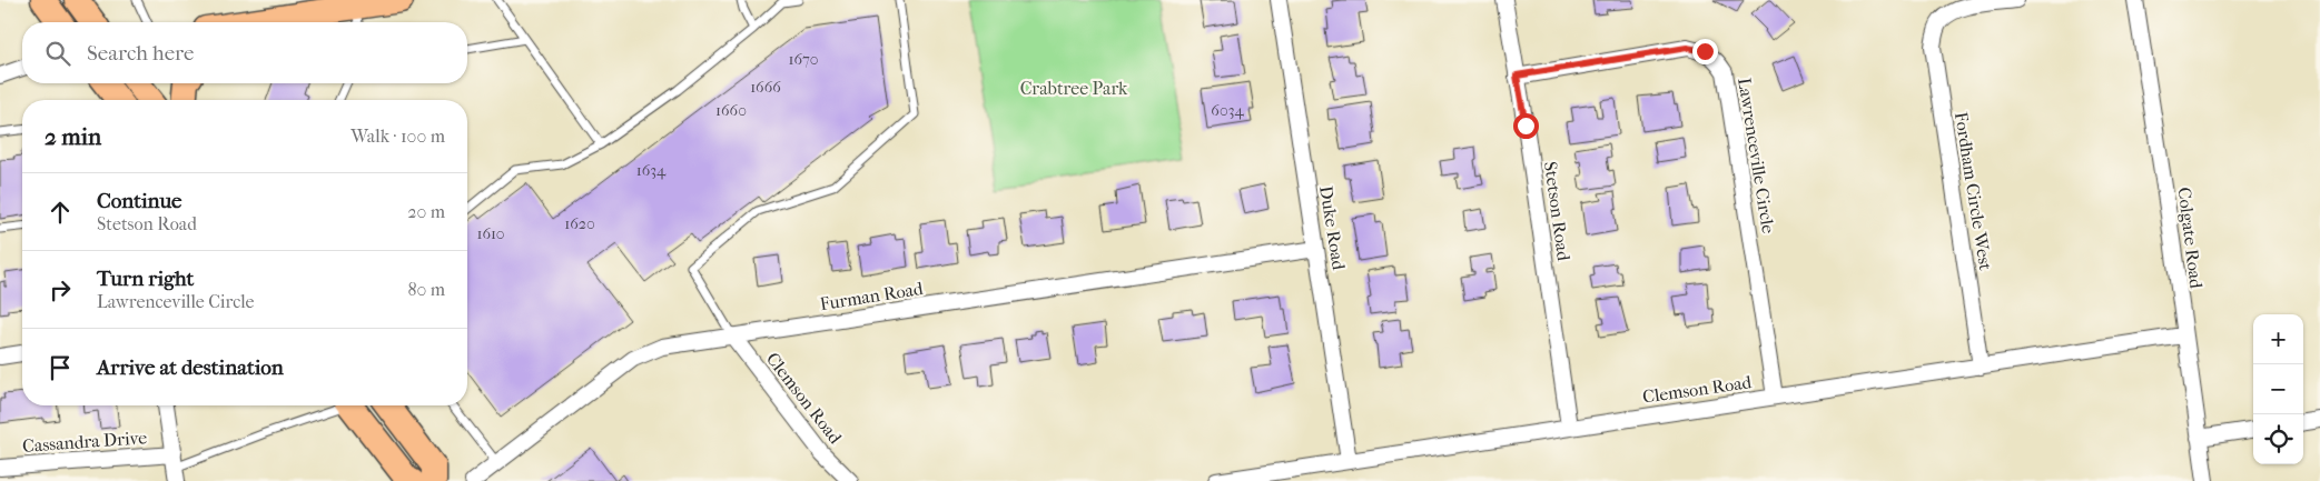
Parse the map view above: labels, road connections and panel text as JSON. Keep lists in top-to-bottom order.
{
  "streets": {
    "street": [
      "Lawrenceville Circle",
      "Fordham Circle West",
      "Stetson Road",
      "Duke Road",
      "Colgate Road",
      "Furman Road",
      "Clemson Road",
      "Cassandra Drive"
    ]
  },
  "crossings": [
    ["Lawrenceville Circle", "Stetson Road"],
    ["Lawrenceville Circle", "Clemson Road"],
    ["Fordham Circle West", "Clemson Road"],
    ["Stetson Road", "Clemson Road"],
    ["Duke Road", "Furman Road"],
    ["Duke Road", "Clemson Road"],
    ["Colgate Road", "Clemson Road"],
    ["Furman Road", "Clemson Road"]
  ],
  "parks": ["Crabtree Park"],
  "house_numbers": [
    "1670",
    "1666",
    "1660",
    "6034",
    "1634",
    "1620",
    "1610"
  ],
  "page": {
    "search": "Search here",
    "heading": ["2 min", "Walk · 100 m"],
    "list": [
      ["Continue", "Stetson Road", "20 m"],
      ["Turn right", "Lawrenceville Circle", "80 m"],
      "Arrive at destination"
    ],
    "map_buttons": ["+", "−"]
  }
}
